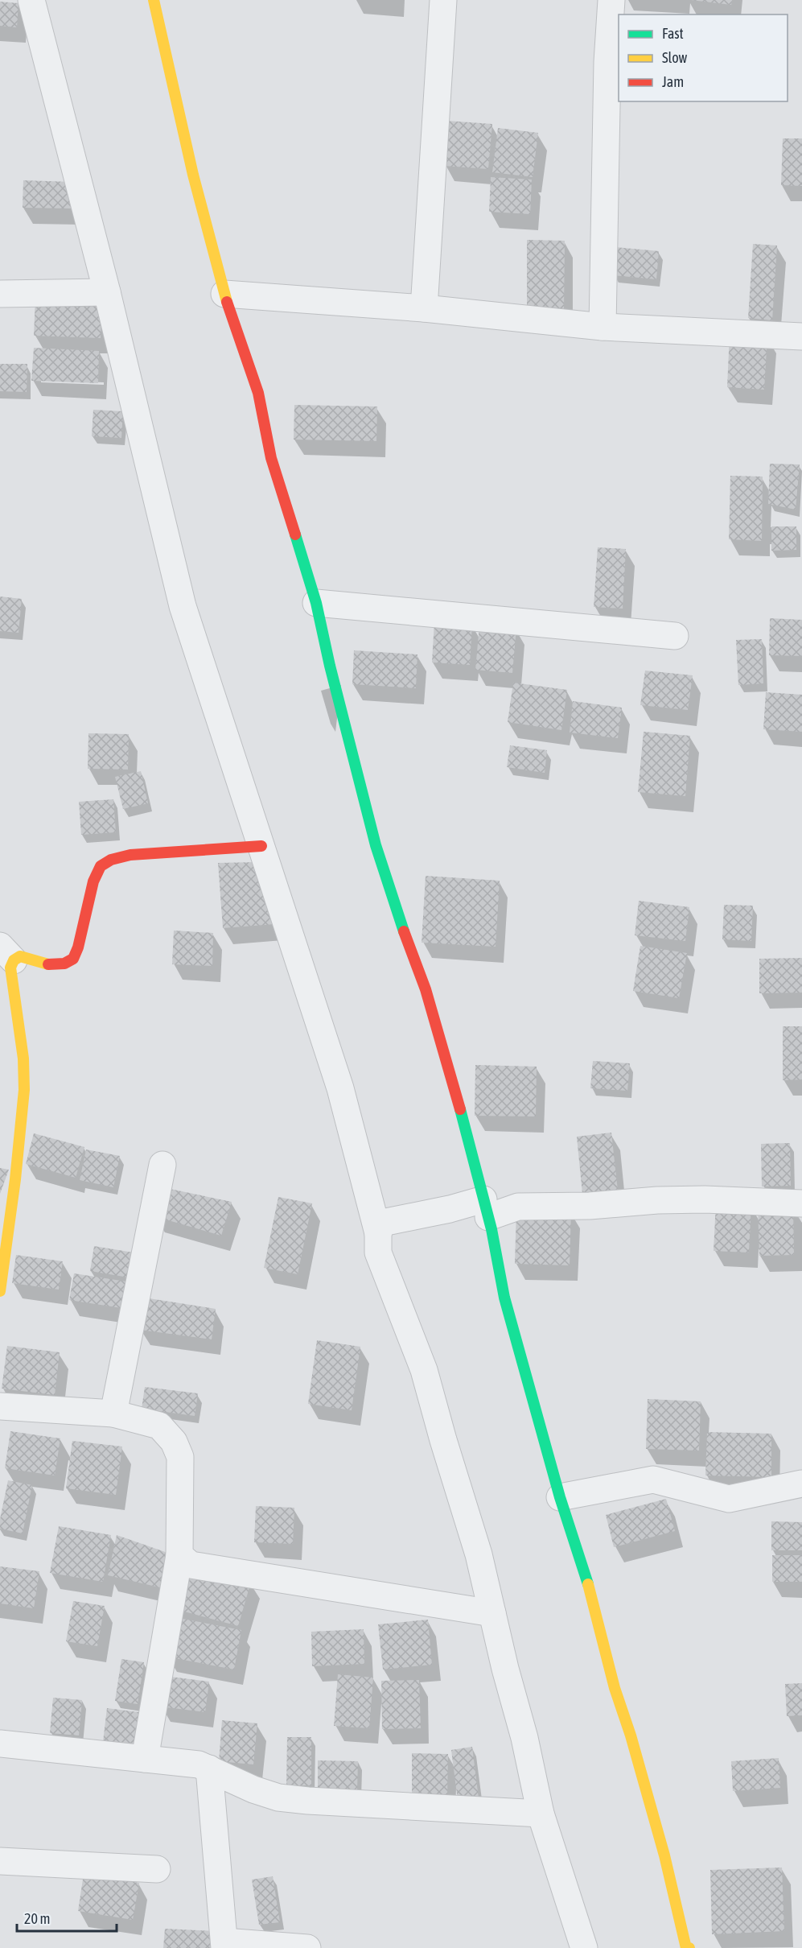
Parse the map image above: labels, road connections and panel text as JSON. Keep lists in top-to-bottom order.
{
  "legend": ["Fast", "Slow", "Jam"],
  "scale_bar": "20 m"
}
